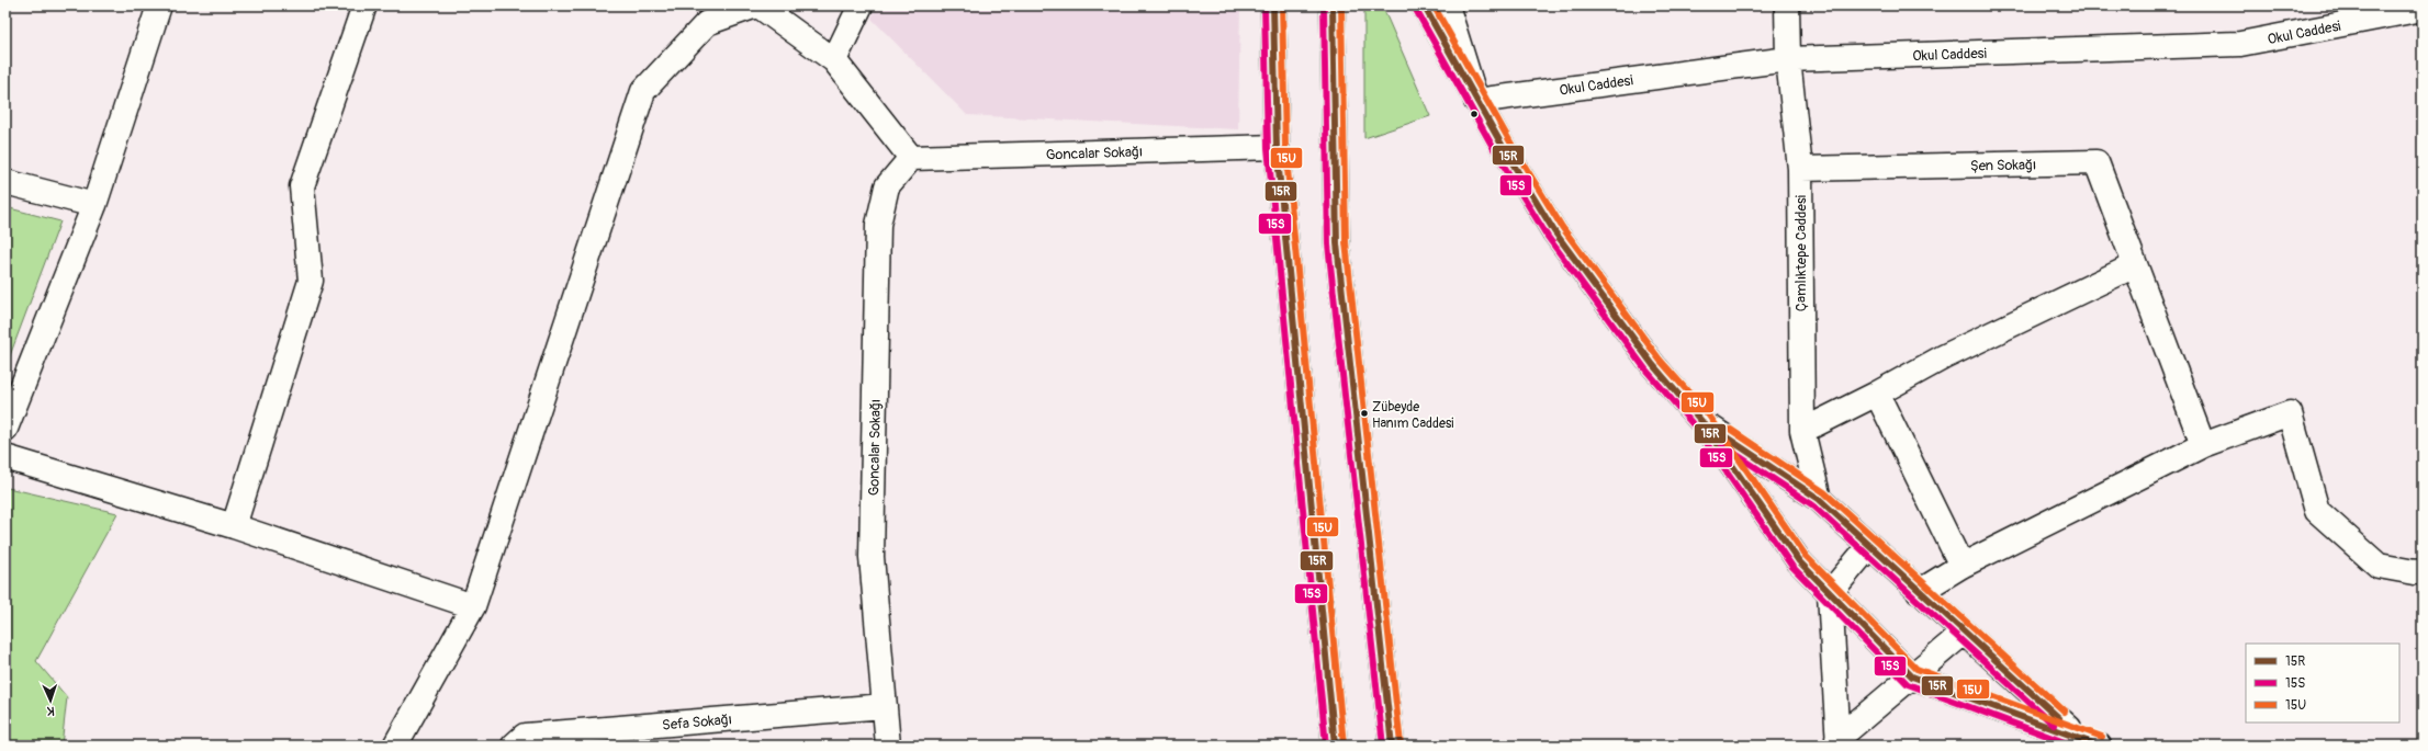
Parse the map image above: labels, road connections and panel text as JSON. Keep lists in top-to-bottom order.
{
  "streets": {
    "street": [
      "Okul Caddesi",
      "Goncalar Sokağı",
      "Şen Sokağı",
      "Çamlıktepe Caddesi",
      "Sefa Sokağı"
    ]
  },
  "crossings": [
    ["Okul Caddesi", "Çamlıktepe Caddesi"],
    ["Goncalar Sokağı", "Sefa Sokağı"],
    ["Şen Sokağı", "Çamlıktepe Caddesi"]
  ],
  "places": ["Zübeyde Hanım Caddesi"],
  "lines": ["transit line 15R", "transit line 15S", "transit line 15U"],
  "legend": ["15R", "15S", "15U"],
  "north": "bottom"
}
